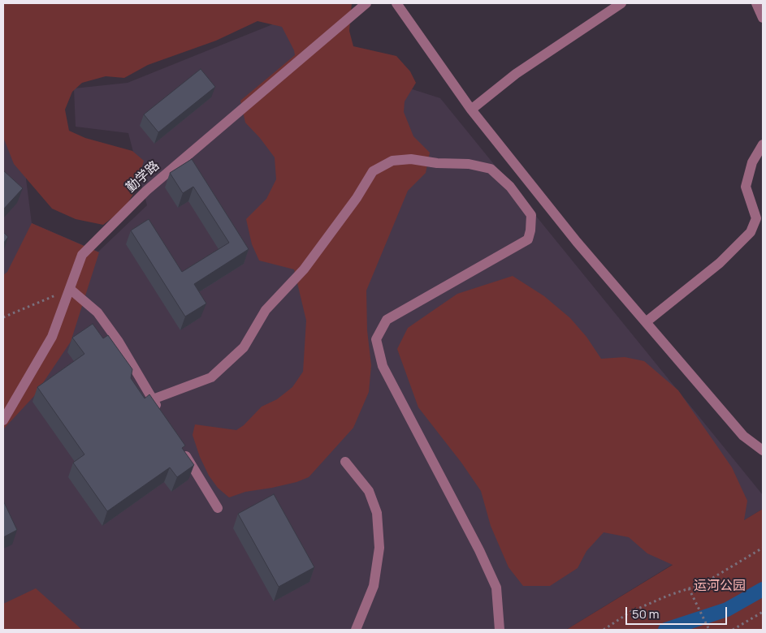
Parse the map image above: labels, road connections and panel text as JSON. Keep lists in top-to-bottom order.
{
  "streets": {
    "street": ["勤学路"]
  },
  "parks": ["运河公园"],
  "scale_bar": "50 m"
}
